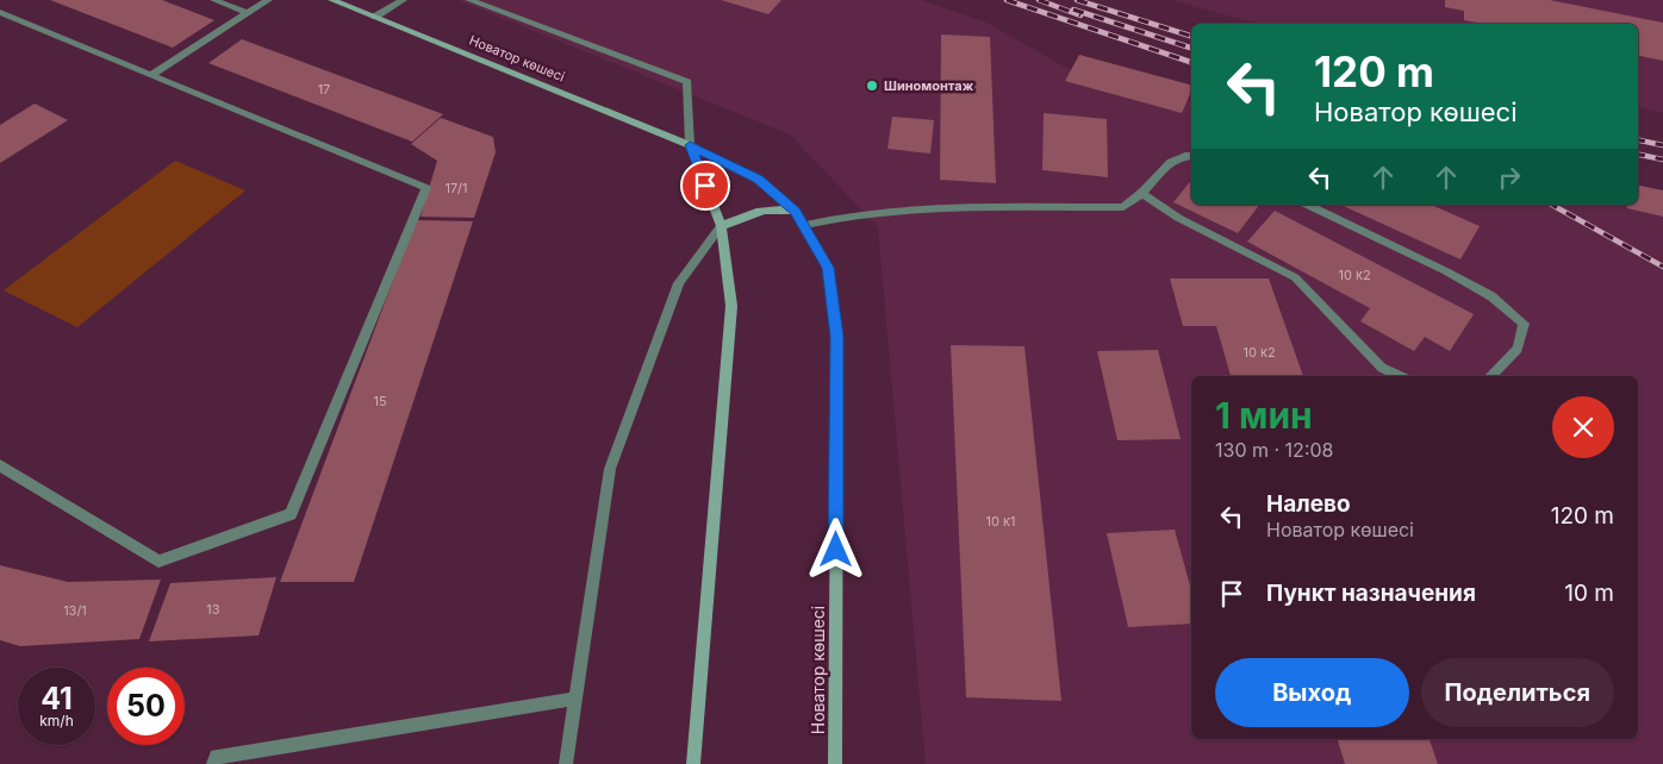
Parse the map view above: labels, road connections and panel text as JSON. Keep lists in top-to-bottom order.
{
  "streets": {
    "main road": ["Новатор көшесі"]
  },
  "places": ["Шиномонтаж"],
  "house_numbers": [
    "17",
    "17/1",
    "10 к2",
    "10 к2",
    "15",
    "10 к1",
    "13",
    "13/1"
  ],
  "page": {
    "turn": ["120 m", "Новатор көшесі"],
    "heading": ["1 мин", "130 m · 12:08"],
    "list": [
      {
        "name": "Налево",
        "note": "Новатор көшесі",
        "value": "120 m"
      },
      {
        "name": "Пункт назначения",
        "value": "10 m"
      }
    ],
    "buttons": ["Выход", "Поделиться"],
    "speed": "41 km/h",
    "limit": "50"
  }
}
